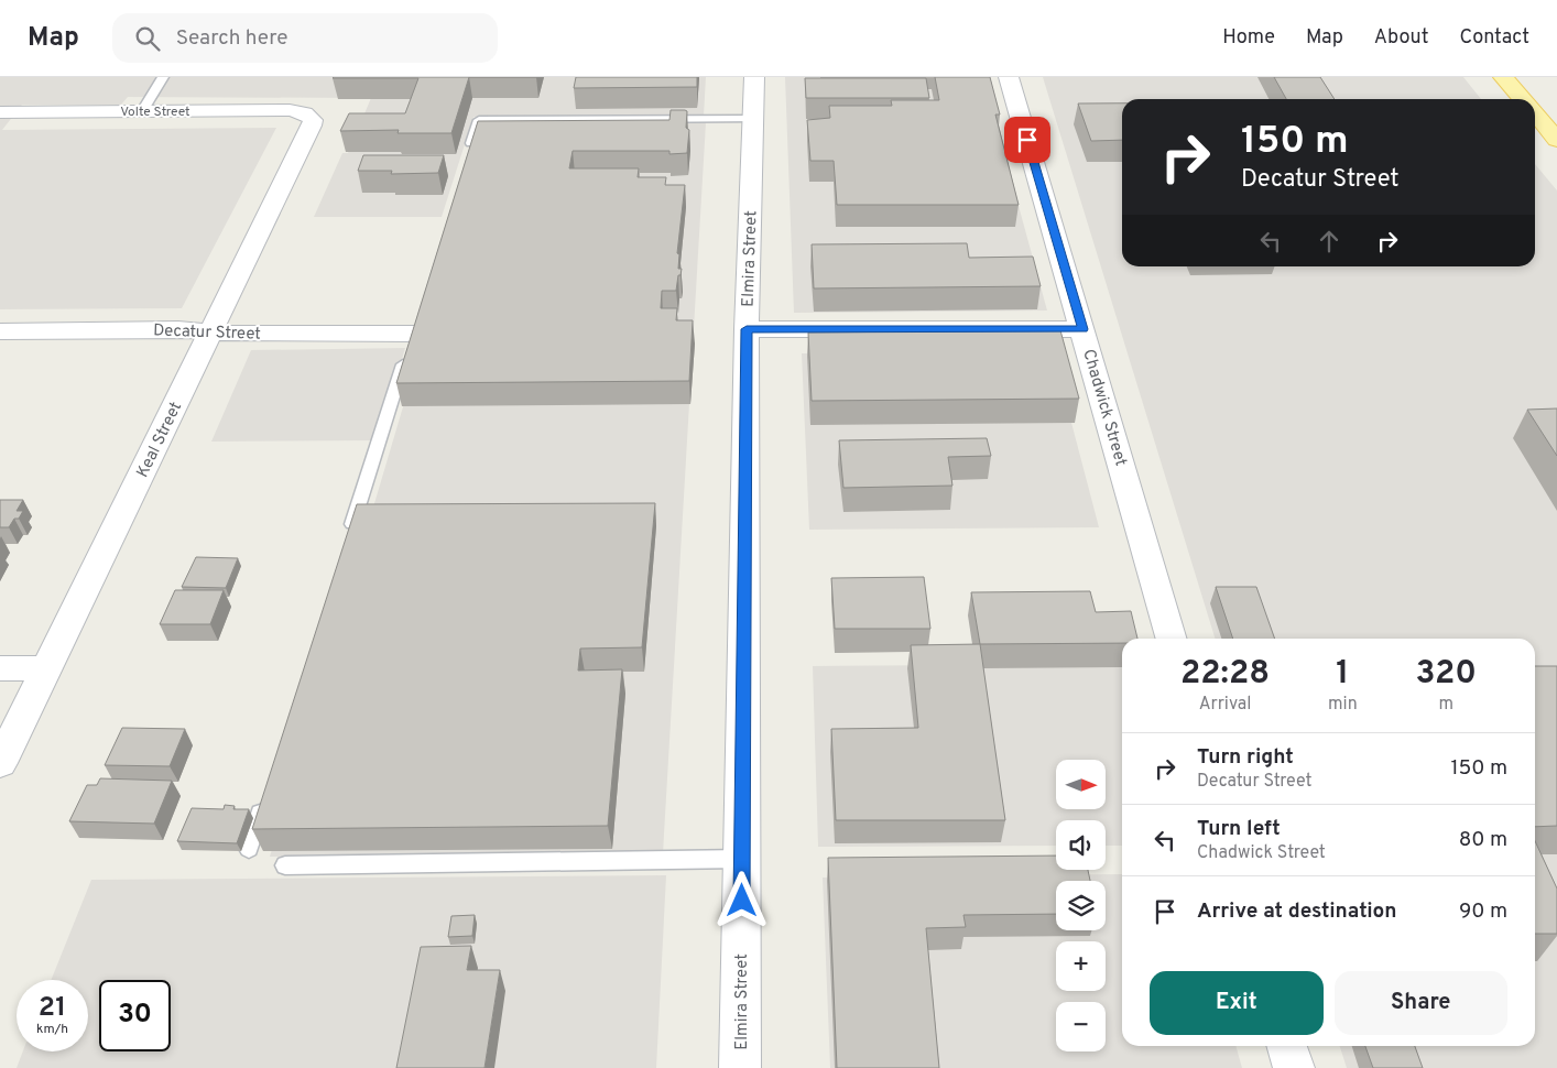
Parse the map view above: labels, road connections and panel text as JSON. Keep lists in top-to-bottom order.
{
  "streets": {
    "street": [
      "Volte Street",
      "Elmira Street",
      "Decatur Street",
      "Chadwick Street",
      "Keal Street"
    ]
  },
  "crossings": [
    ["Volte Street", "Keal Street"],
    ["Decatur Street", "Keal Street"]
  ],
  "north": "right",
  "page": {
    "header": "Map",
    "search": "Search here",
    "nav": [
      "Home",
      "Map",
      "About",
      "Contact"
    ],
    "turn": ["150 m", "Decatur Street"],
    "eta": [
      "22:28",
      "Arrival",
      "1",
      "min",
      "320",
      "m"
    ],
    "list": [
      {
        "name": "Turn right",
        "note": "Decatur Street",
        "value": "150 m"
      },
      {
        "name": "Turn left",
        "note": "Chadwick Street",
        "value": "80 m"
      },
      {
        "name": "Arrive at destination",
        "value": "90 m"
      }
    ],
    "map_buttons": ["+", "−"],
    "buttons": ["Exit", "Share"],
    "speed": "21 km/h",
    "limit": "30"
  }
}
